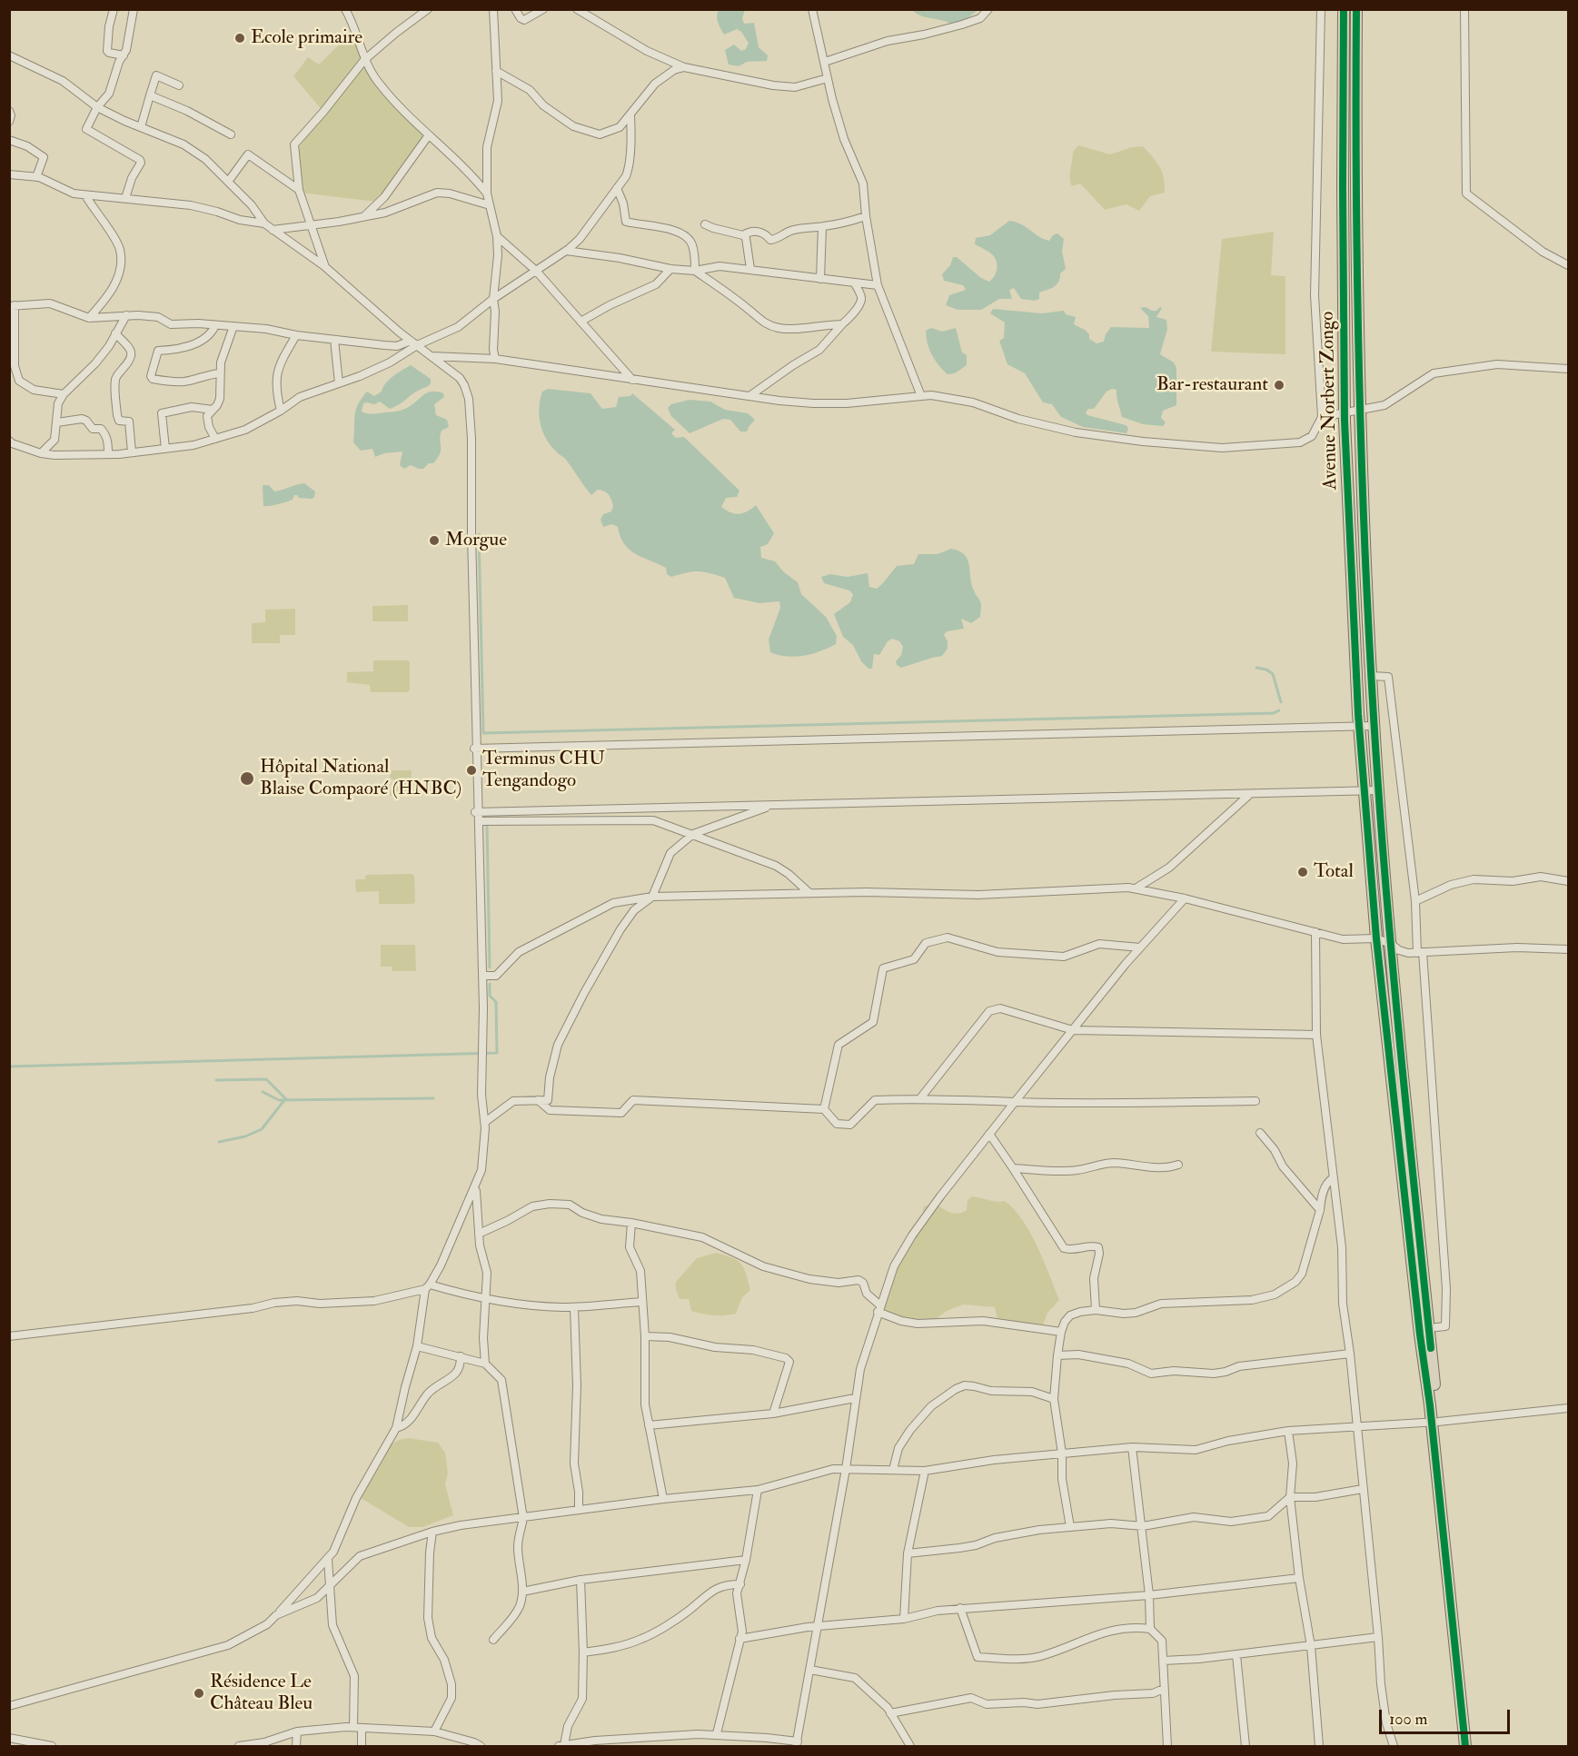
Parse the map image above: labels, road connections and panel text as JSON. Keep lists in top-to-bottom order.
{
  "streets": {
    "main road": ["Avenue Norbert Zongo"]
  },
  "places": [
    "Ecole primaire",
    "Bar-restaurant",
    "Morgue",
    "Terminus CHU Tengandogo",
    "Hôpital National Blaise Compaoré (HNBC)",
    "Total",
    "Résidence Le Château Bleu"
  ],
  "scale_bar": "100 m"
}
